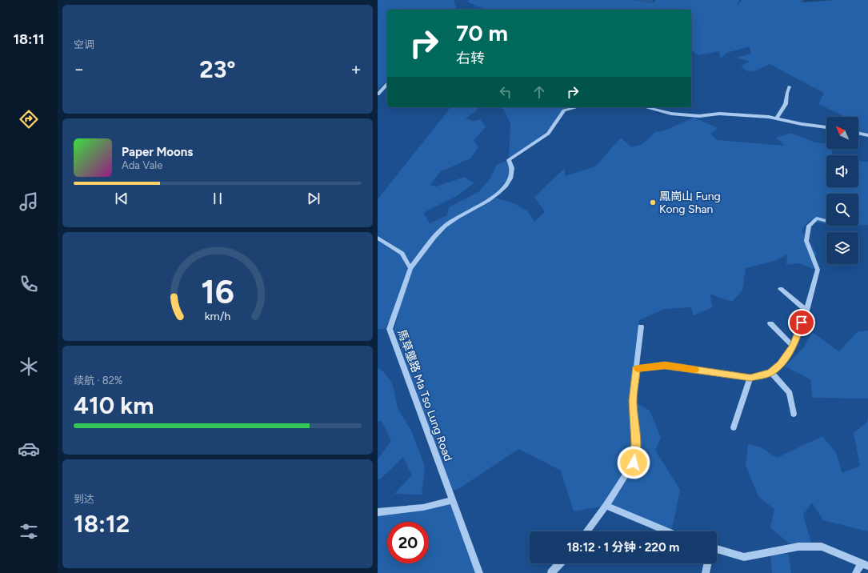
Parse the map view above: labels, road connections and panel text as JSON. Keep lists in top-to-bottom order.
{
  "streets": {
    "street": ["馬草壟路 Ma Tso Lung Road"]
  },
  "places": ["鳳崗山 Fung Kong Shan"],
  "north": "top left",
  "page": {
    "tabs": "18:11",
    "tile": [
      "空调",
      ["续航 · 82%", "410 km"],
      ["到达", "18:12"]
    ],
    "turn": ["70 m", "右转"],
    "heat": ["−", "23°", "+"],
    "song": ["Paper Moons", "Ada Vale"],
    "limit": "20",
    "trip": "18:12 · 1 分钟 · 220 m",
    "gauge": ["16", "km/h"]
  }
}
